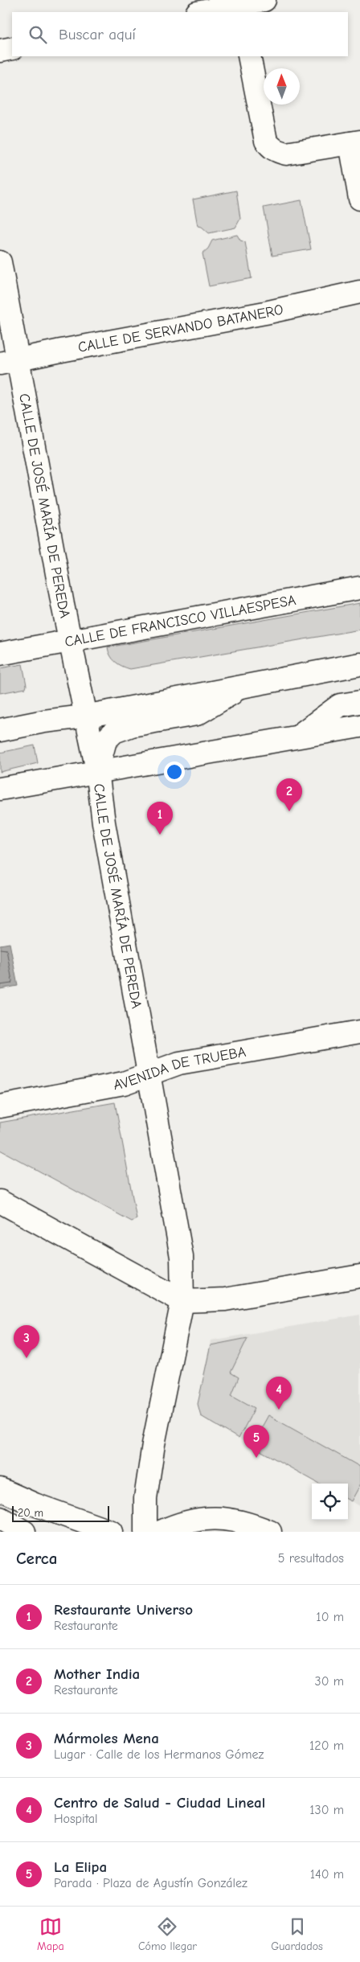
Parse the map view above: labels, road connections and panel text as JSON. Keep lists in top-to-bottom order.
{
  "streets": {
    "street": [
      "CALLE DE SERVANDO BATANERO",
      "CALLE DE JOSÉ MARÍA DE PEREDA",
      "CALLE DE FRANCISCO VILLAESPESA",
      "AVENIDA DE TRUEBA"
    ]
  },
  "crossings": [
    ["CALLE DE SERVANDO BATANERO", "CALLE DE JOSÉ MARÍA DE PEREDA"],
    ["CALLE DE JOSÉ MARÍA DE PEREDA", "CALLE DE FRANCISCO VILLAESPESA"],
    ["CALLE DE JOSÉ MARÍA DE PEREDA", "AVENIDA DE TRUEBA"]
  ],
  "scale_bar": "20 m",
  "north": "top",
  "page": {
    "search": "Buscar aquí",
    "pins": [
      "2",
      "1",
      "3",
      "4",
      "5"
    ],
    "scale": "20 m",
    "heading": ["Cerca", "5 resultados"],
    "list": [
      {
        "mark": "1",
        "name": "Restaurante Universo",
        "note": "Restaurante",
        "value": "10 m"
      },
      {
        "mark": "2",
        "name": "Mother India",
        "note": "Restaurante",
        "value": "30 m"
      },
      {
        "mark": "3",
        "name": "Mármoles Mena",
        "note": "Lugar · Calle de los Hermanos Gómez",
        "value": "120 m"
      },
      {
        "mark": "4",
        "name": "Centro de Salud - Ciudad Lineal",
        "note": "Hospital",
        "value": "130 m"
      },
      {
        "mark": "5",
        "name": "La Elipa",
        "note": "Parada · Plaza de Agustín González",
        "value": "140 m"
      }
    ],
    "nav": ["Mapa", "Cómo llegar", "Guardados"]
  }
}
